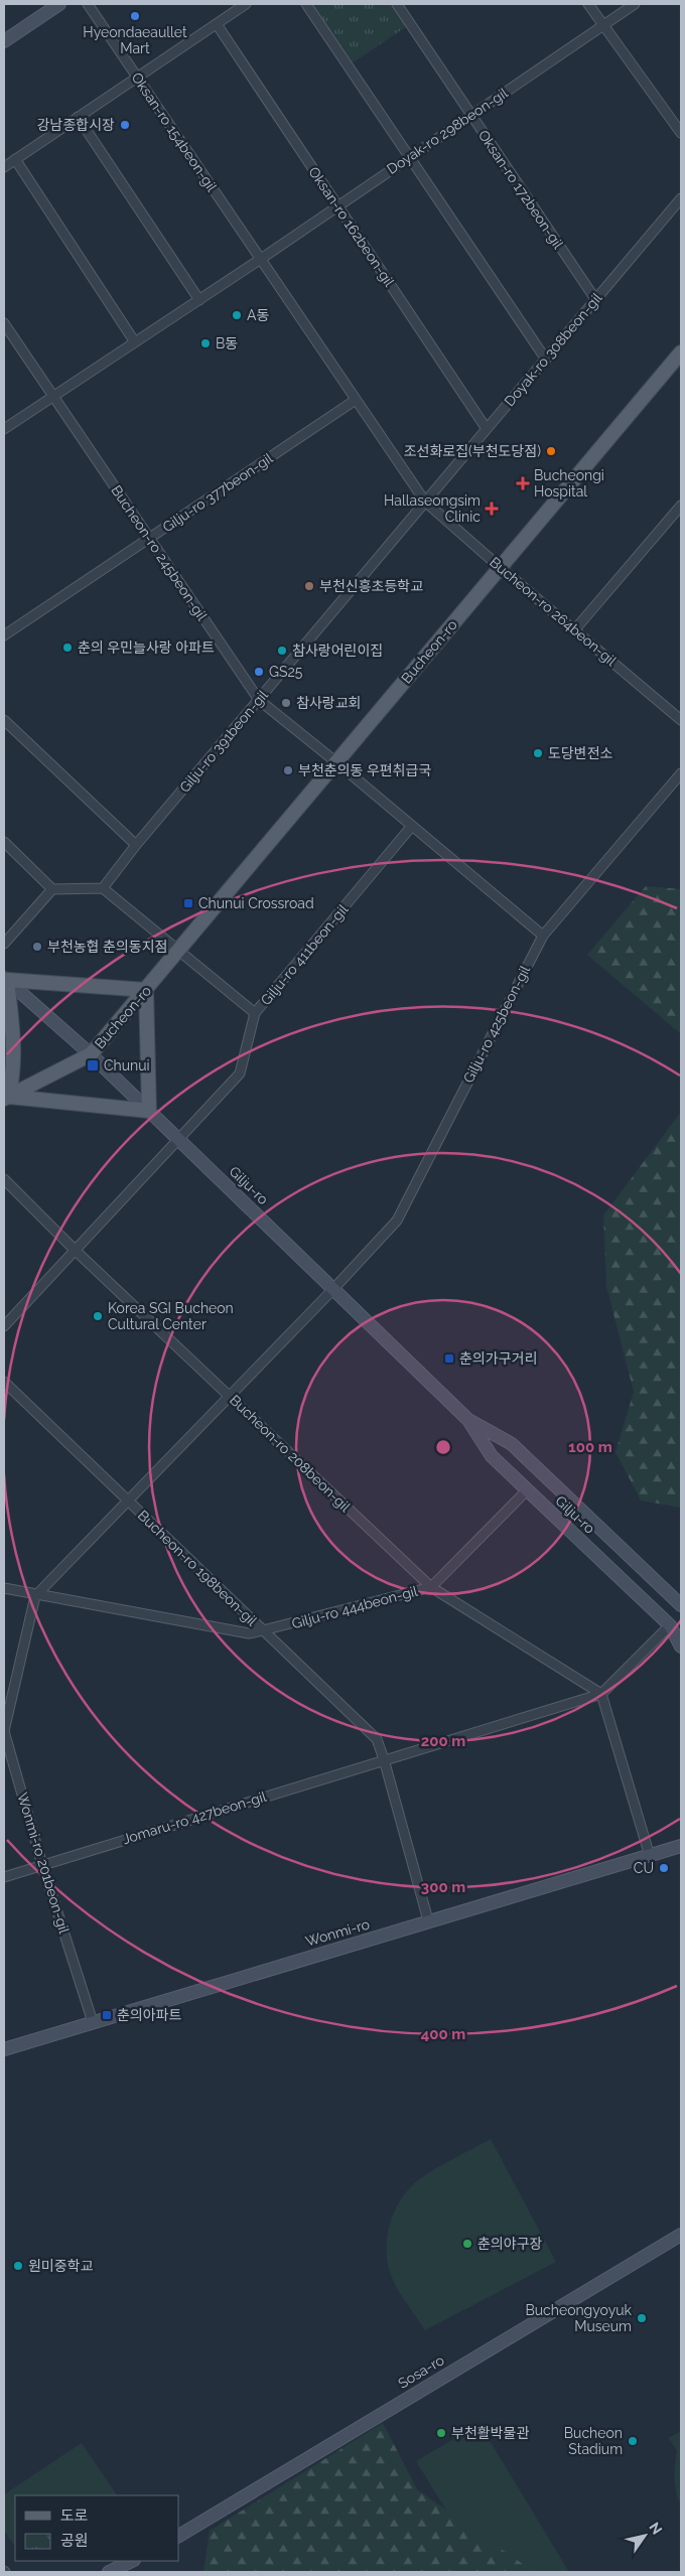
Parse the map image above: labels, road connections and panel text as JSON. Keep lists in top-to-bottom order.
{
  "streets": {
    "main road": ["Bucheon-ro"],
    "street": [
      "Doyak-ro 298beon-gil",
      "Oksan-ro 154beon-gil",
      "Oksan-ro 172beon-gil",
      "Oksan-ro 162beon-gil",
      "Doyak-ro 308beon-gil",
      "Gilju-ro 377beon-gil",
      "Bucheon-ro 245beon-gil",
      "Bucheon-ro 264beon-gil",
      "Gilju-ro 391beon-gil",
      "Gilju-ro 411beon-gil",
      "Gilju-ro 425beon-gil",
      "Gilju-ro",
      "Bucheon-ro 208beon-gil",
      "Bucheon-ro 198beon-gil",
      "Gilju-ro 444beon-gil",
      "Jomaru-ro 427beon-gil",
      "Wonmi-ro 201beon-gil",
      "Wonmi-ro",
      "Sosa-ro"
    ]
  },
  "crossings": [
    ["Doyak-ro 298beon-gil", "Oksan-ro 154beon-gil"],
    ["Doyak-ro 298beon-gil", "Oksan-ro 172beon-gil"],
    ["Doyak-ro 298beon-gil", "Oksan-ro 162beon-gil"],
    ["Doyak-ro 298beon-gil", "Bucheon-ro 245beon-gil"],
    ["Oksan-ro 154beon-gil", "Gilju-ro 377beon-gil"],
    ["Oksan-ro 154beon-gil", "Bucheon-ro 264beon-gil"],
    ["Oksan-ro 172beon-gil", "Doyak-ro 308beon-gil"],
    ["Oksan-ro 162beon-gil", "Doyak-ro 308beon-gil"],
    ["Doyak-ro 308beon-gil", "Bucheon-ro 264beon-gil"],
    ["Doyak-ro 308beon-gil", "Gilju-ro 391beon-gil"],
    ["Gilju-ro 377beon-gil", "Bucheon-ro 245beon-gil"],
    ["Gilju-ro 377beon-gil", "Bucheon-ro 264beon-gil"],
    ["Bucheon-ro 245beon-gil", "Bucheon-ro"],
    ["Bucheon-ro 245beon-gil", "Gilju-ro 391beon-gil"],
    ["Bucheon-ro 245beon-gil", "Gilju-ro 411beon-gil"],
    ["Bucheon-ro 245beon-gil", "Gilju-ro 425beon-gil"],
    ["Bucheon-ro 264beon-gil", "Bucheon-ro"],
    ["Bucheon-ro 264beon-gil", "Gilju-ro 391beon-gil"],
    ["Bucheon-ro", "Gilju-ro"],
    ["Gilju-ro 411beon-gil", "Gilju-ro"],
    ["Gilju-ro 411beon-gil", "Bucheon-ro 208beon-gil"],
    ["Gilju-ro 425beon-gil", "Gilju-ro"],
    ["Gilju-ro 425beon-gil", "Bucheon-ro 208beon-gil"],
    ["Gilju-ro 425beon-gil", "Bucheon-ro 198beon-gil"],
    ["Gilju-ro", "Gilju-ro 444beon-gil"],
    ["Bucheon-ro 208beon-gil", "Gilju-ro 444beon-gil"],
    ["Bucheon-ro 208beon-gil", "Jomaru-ro 427beon-gil"],
    ["Bucheon-ro 198beon-gil", "Gilju-ro 444beon-gil"],
    ["Bucheon-ro 198beon-gil", "Jomaru-ro 427beon-gil"],
    ["Bucheon-ro 198beon-gil", "Wonmi-ro"],
    ["Gilju-ro 444beon-gil", "Wonmi-ro 201beon-gil"],
    ["Jomaru-ro 427beon-gil", "Wonmi-ro 201beon-gil"],
    ["Wonmi-ro 201beon-gil", "Wonmi-ro"]
  ],
  "places": {
    "other": [
      "Hyeondaeaullet Mart",
      "강남종합시장",
      "A동",
      "B동",
      "조선화로집(부천도당점)",
      "부천신흥초등학교",
      "춘의 우민늘사랑 아파트",
      "참사랑어린이집",
      "GS25",
      "참사랑교회",
      "도당변전소",
      "부천춘의동 우편취급국",
      "부천농협 춘의동지점",
      "Korea SGI Bucheon Cultural Center",
      "CU",
      "춘의야구장",
      "원미중학교",
      "Bucheongyoyuk Museum",
      "부천활박물관",
      "Bucheon Stadium"
    ],
    "health": ["Bucheongi Hospital", "Hallaseongsim Clinic"],
    "transit": [
      "Chunui Crossroad",
      "Chunui",
      "춘의가구거리",
      "춘의아파트"
    ]
  },
  "legend": ["도로", "공원"],
  "north": "top right",
  "rings": [
    "100 m",
    "200 m",
    "300 m",
    "400 m"
  ]
}
